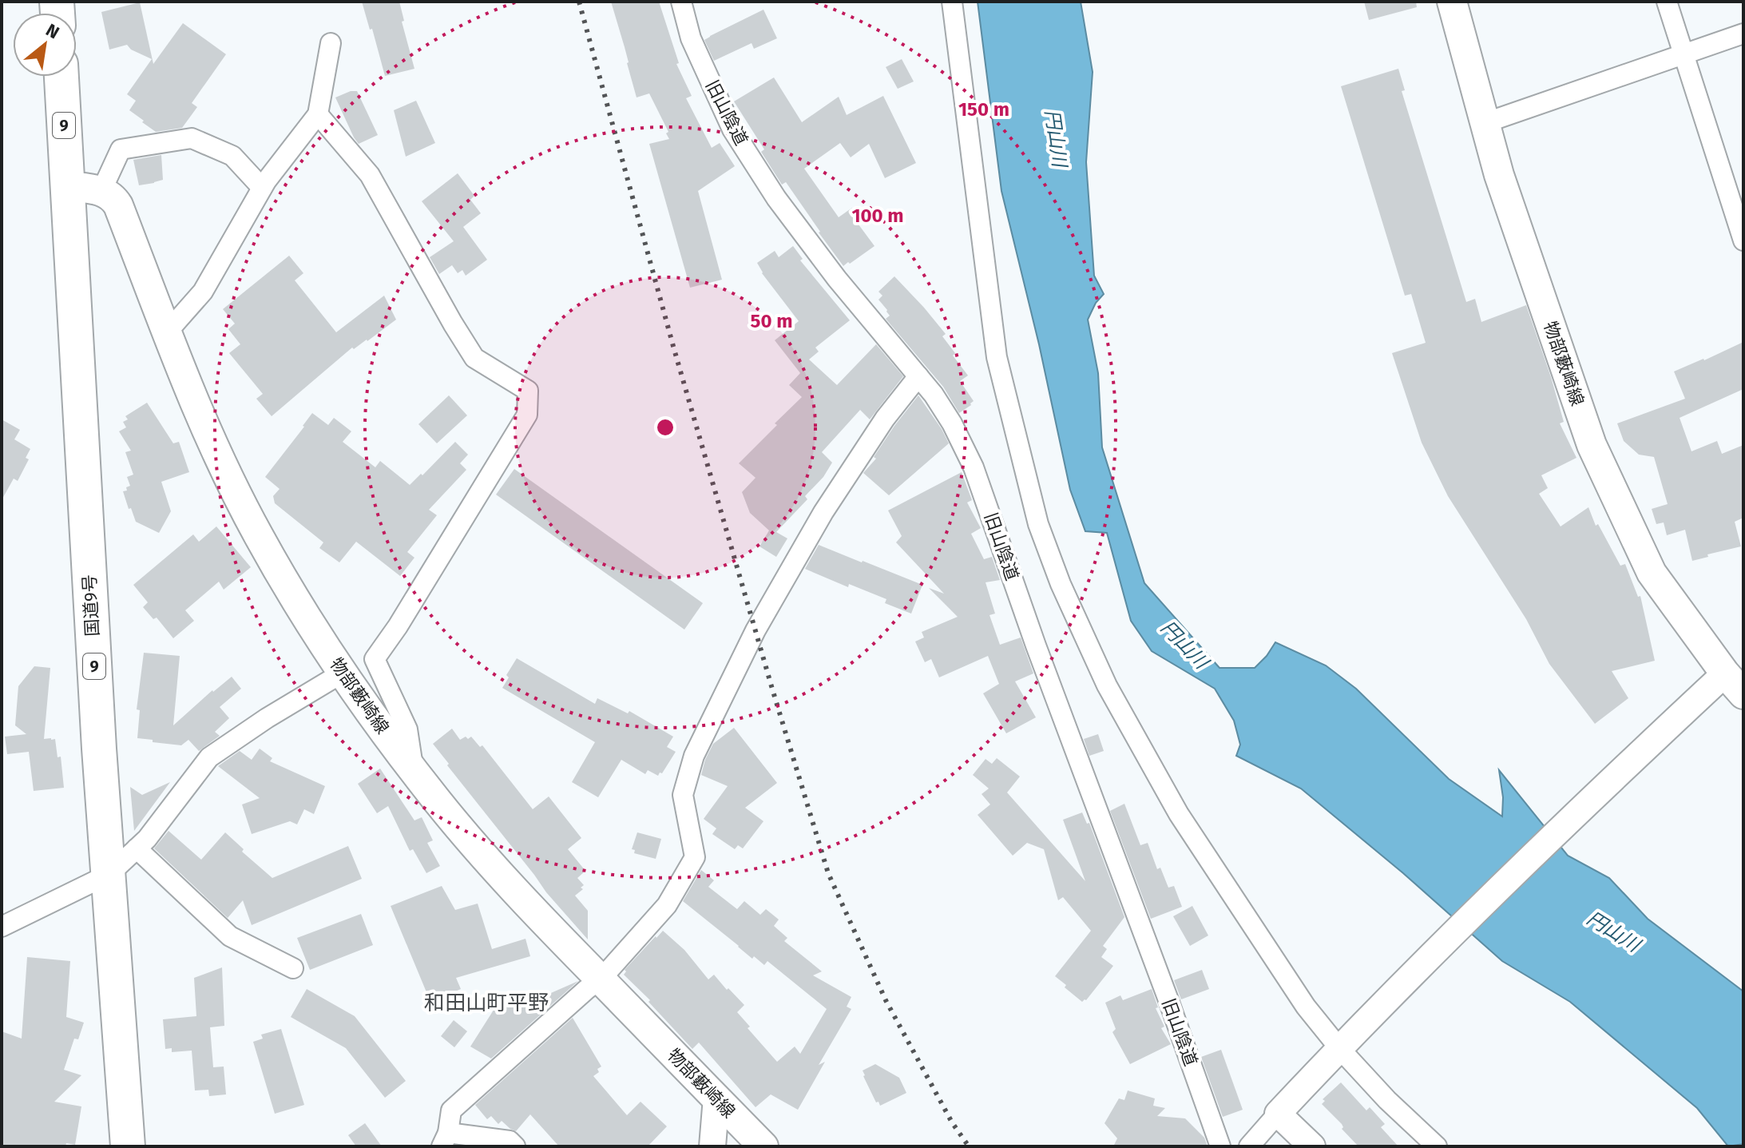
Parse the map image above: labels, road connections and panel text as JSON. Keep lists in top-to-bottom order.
{
  "streets": {
    "highway": ["9", "国道9号"],
    "main road": ["物部藪崎線"],
    "street": ["旧山陰道"]
  },
  "districts": ["和田山町平野"],
  "water": ["円山川"],
  "north": "top right",
  "rings": ["150 m", "100 m", "50 m"]
}
